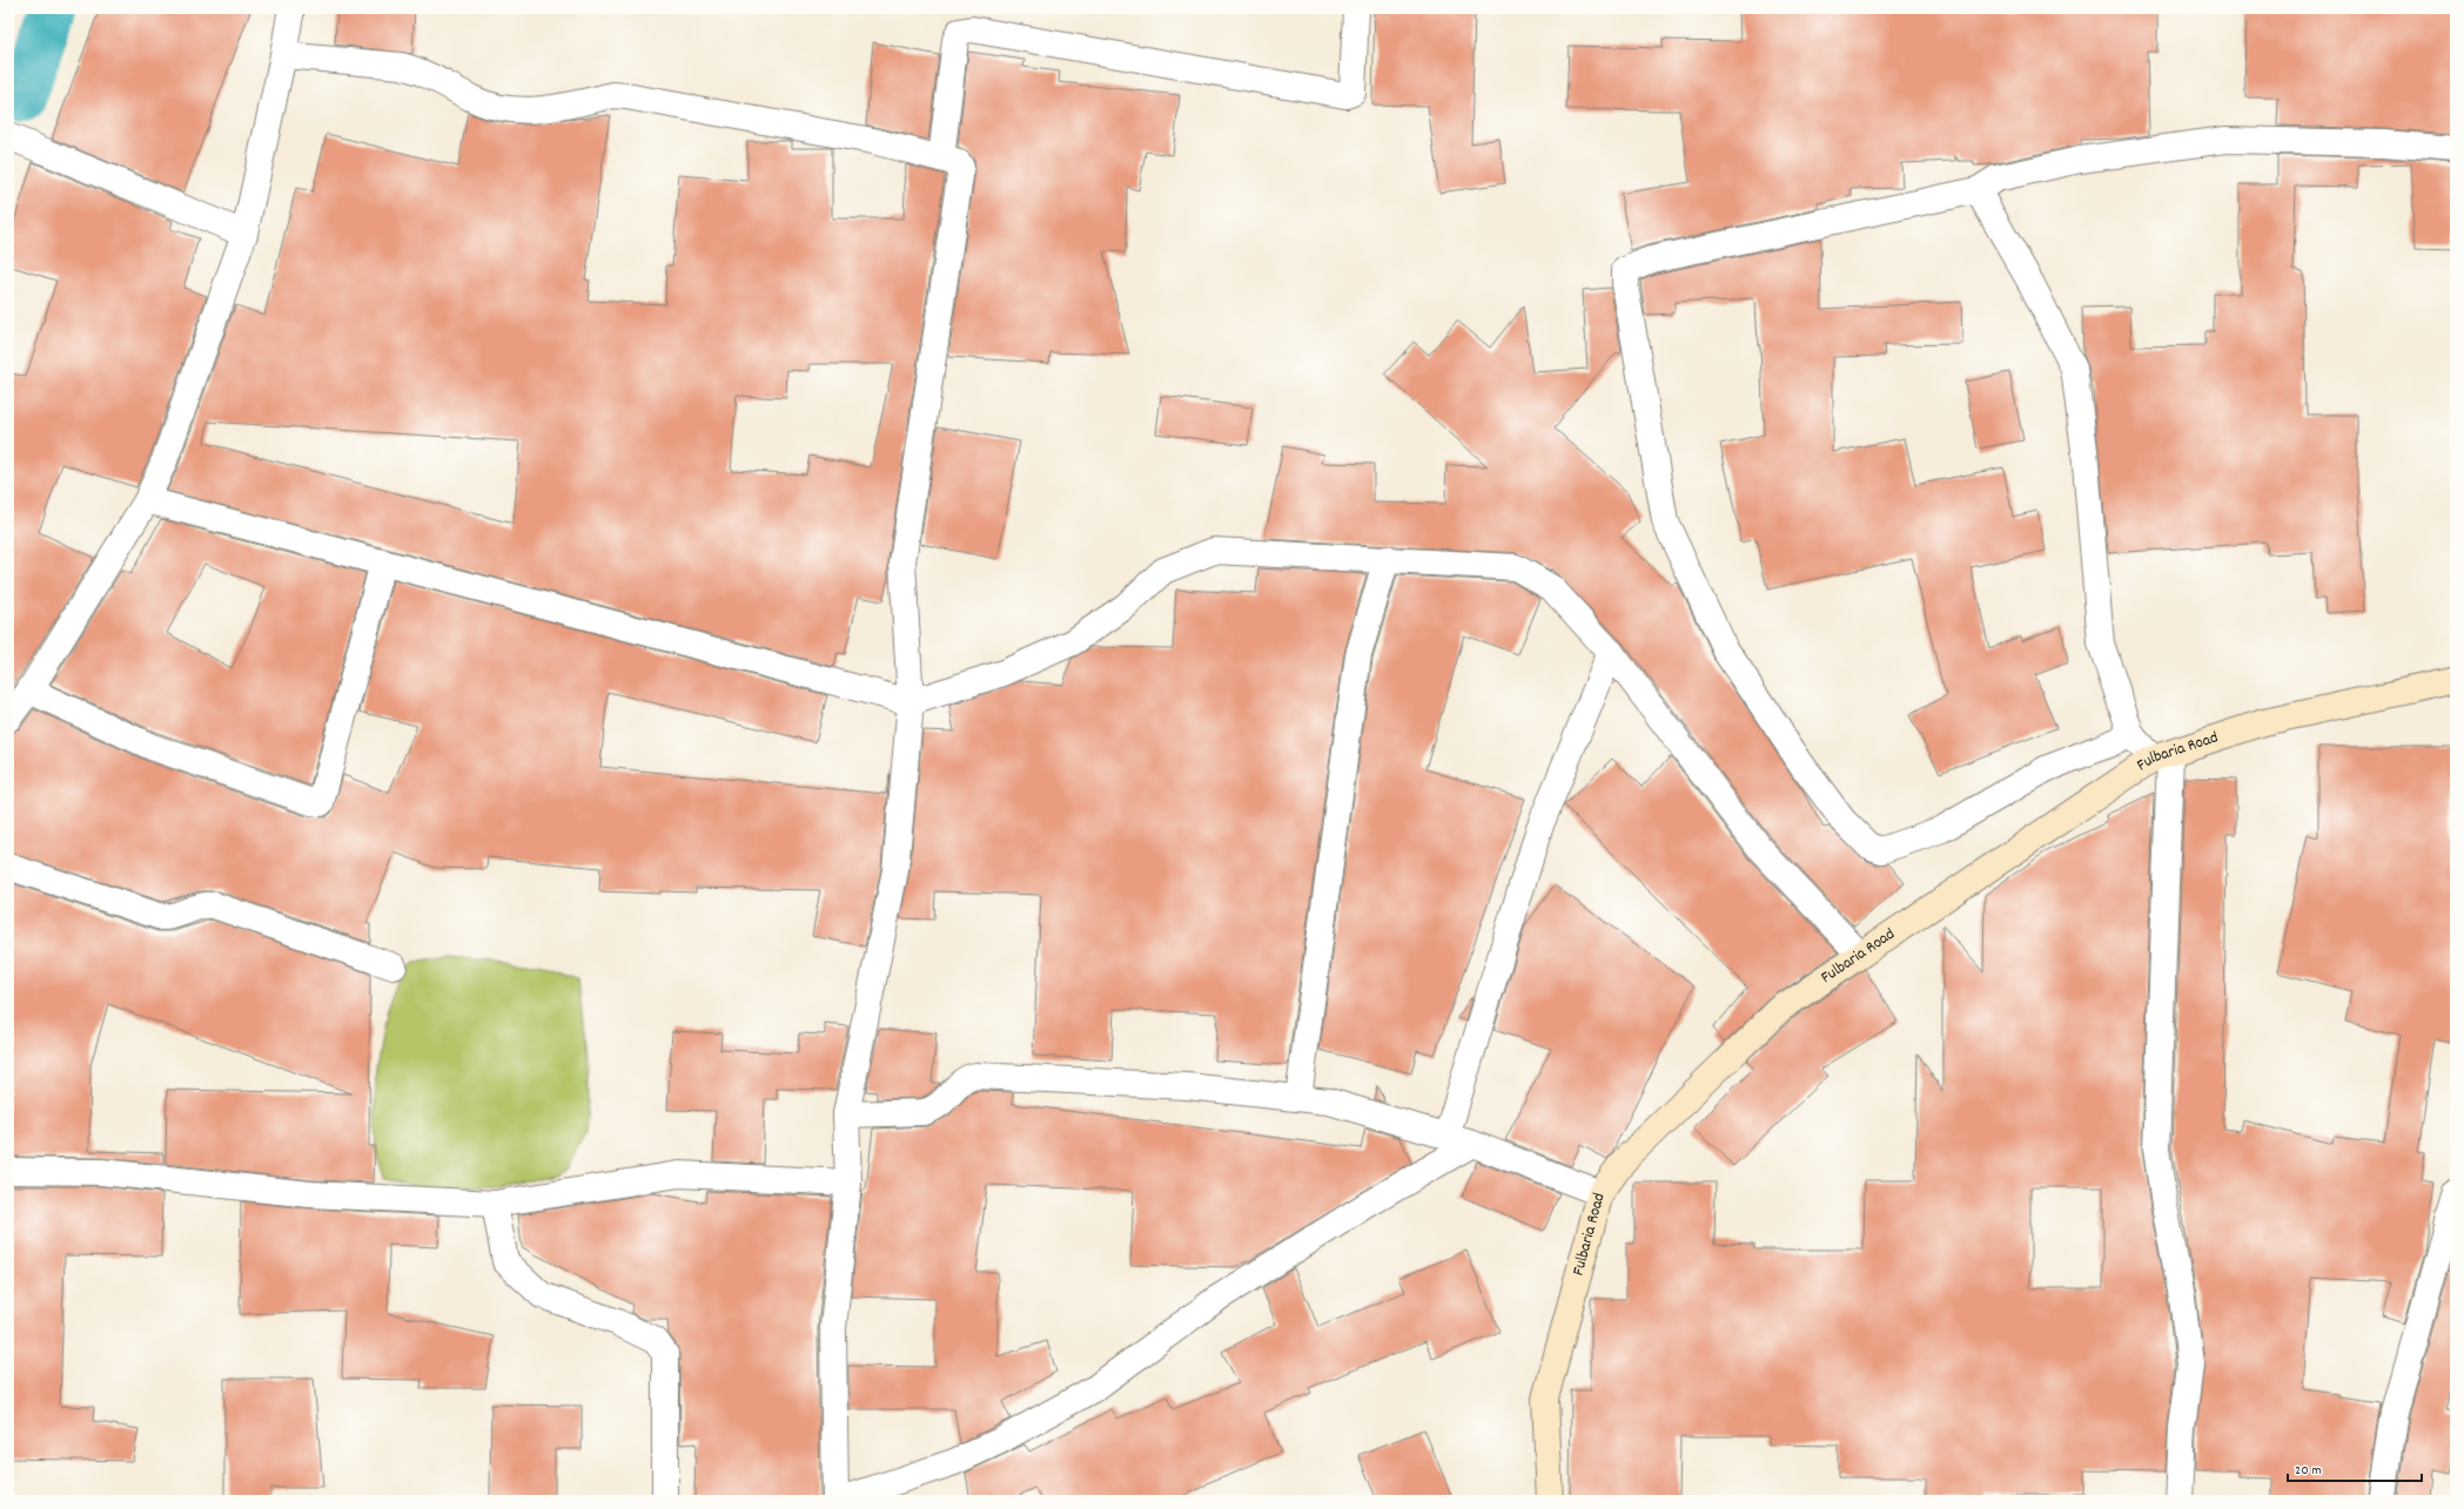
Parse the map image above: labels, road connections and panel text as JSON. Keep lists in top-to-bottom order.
{
  "streets": {
    "main road": ["Fulbaria Road"]
  },
  "scale_bar": "20 m"
}
